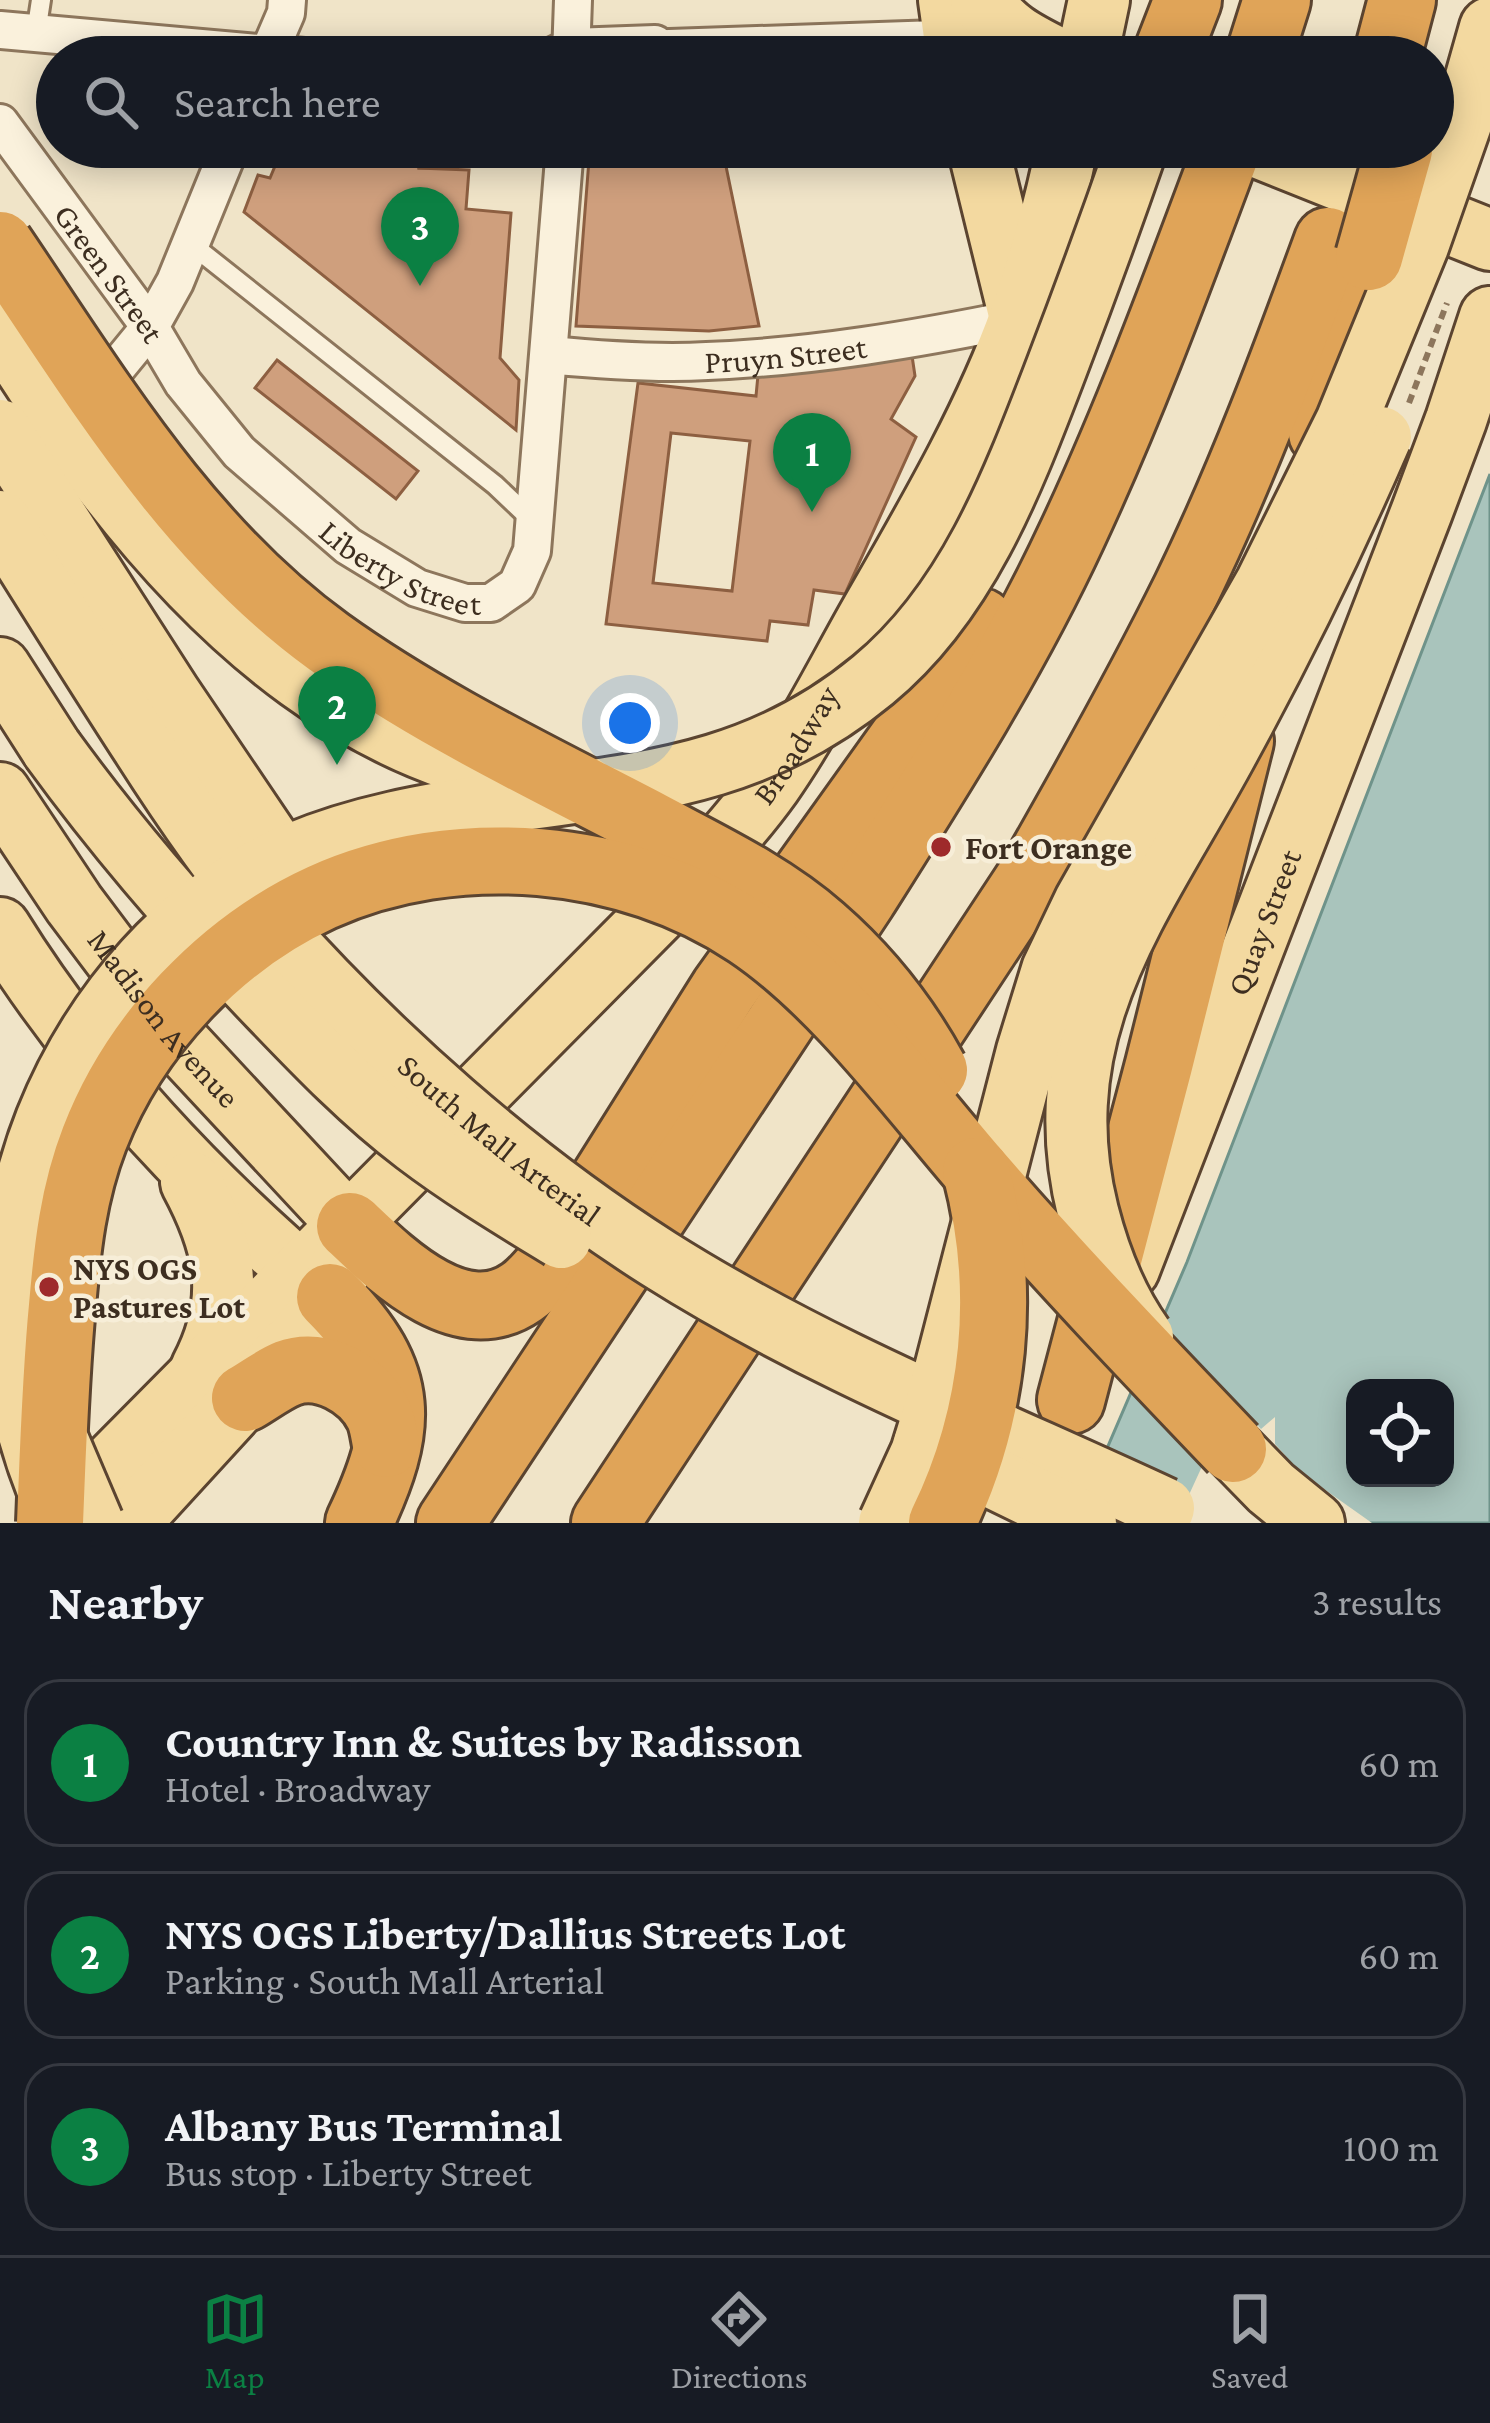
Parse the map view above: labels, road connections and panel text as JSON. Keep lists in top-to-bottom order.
{
  "streets": {
    "main road": [
      "Broadway",
      "Quay Street",
      "Madison Avenue",
      "South Mall Arterial"
    ],
    "street": ["Green Street", "Pruyn Street", "Liberty Street"]
  },
  "crossings": [
    ["Green Street", "Liberty Street"],
    ["Pruyn Street", "Liberty Street"],
    ["Pruyn Street", "Broadway"],
    ["Broadway", "Madison Avenue"]
  ],
  "places": ["Fort Orange", "NYS OGS Pastures Lot"],
  "page": {
    "search": "Search here",
    "pins": ["3", "1", "2"],
    "heading": ["Nearby", "3 results"],
    "list": [
      {
        "mark": "1",
        "name": "Country Inn & Suites by Radisson",
        "note": "Hotel · Broadway",
        "value": "60 m"
      },
      {
        "mark": "2",
        "name": "NYS OGS Liberty/Dallius Streets Lot",
        "note": "Parking · South Mall Arterial",
        "value": "60 m"
      },
      {
        "mark": "3",
        "name": "Albany Bus Terminal",
        "note": "Bus stop · Liberty Street",
        "value": "100 m"
      }
    ],
    "nav": ["Map", "Directions", "Saved"]
  }
}
